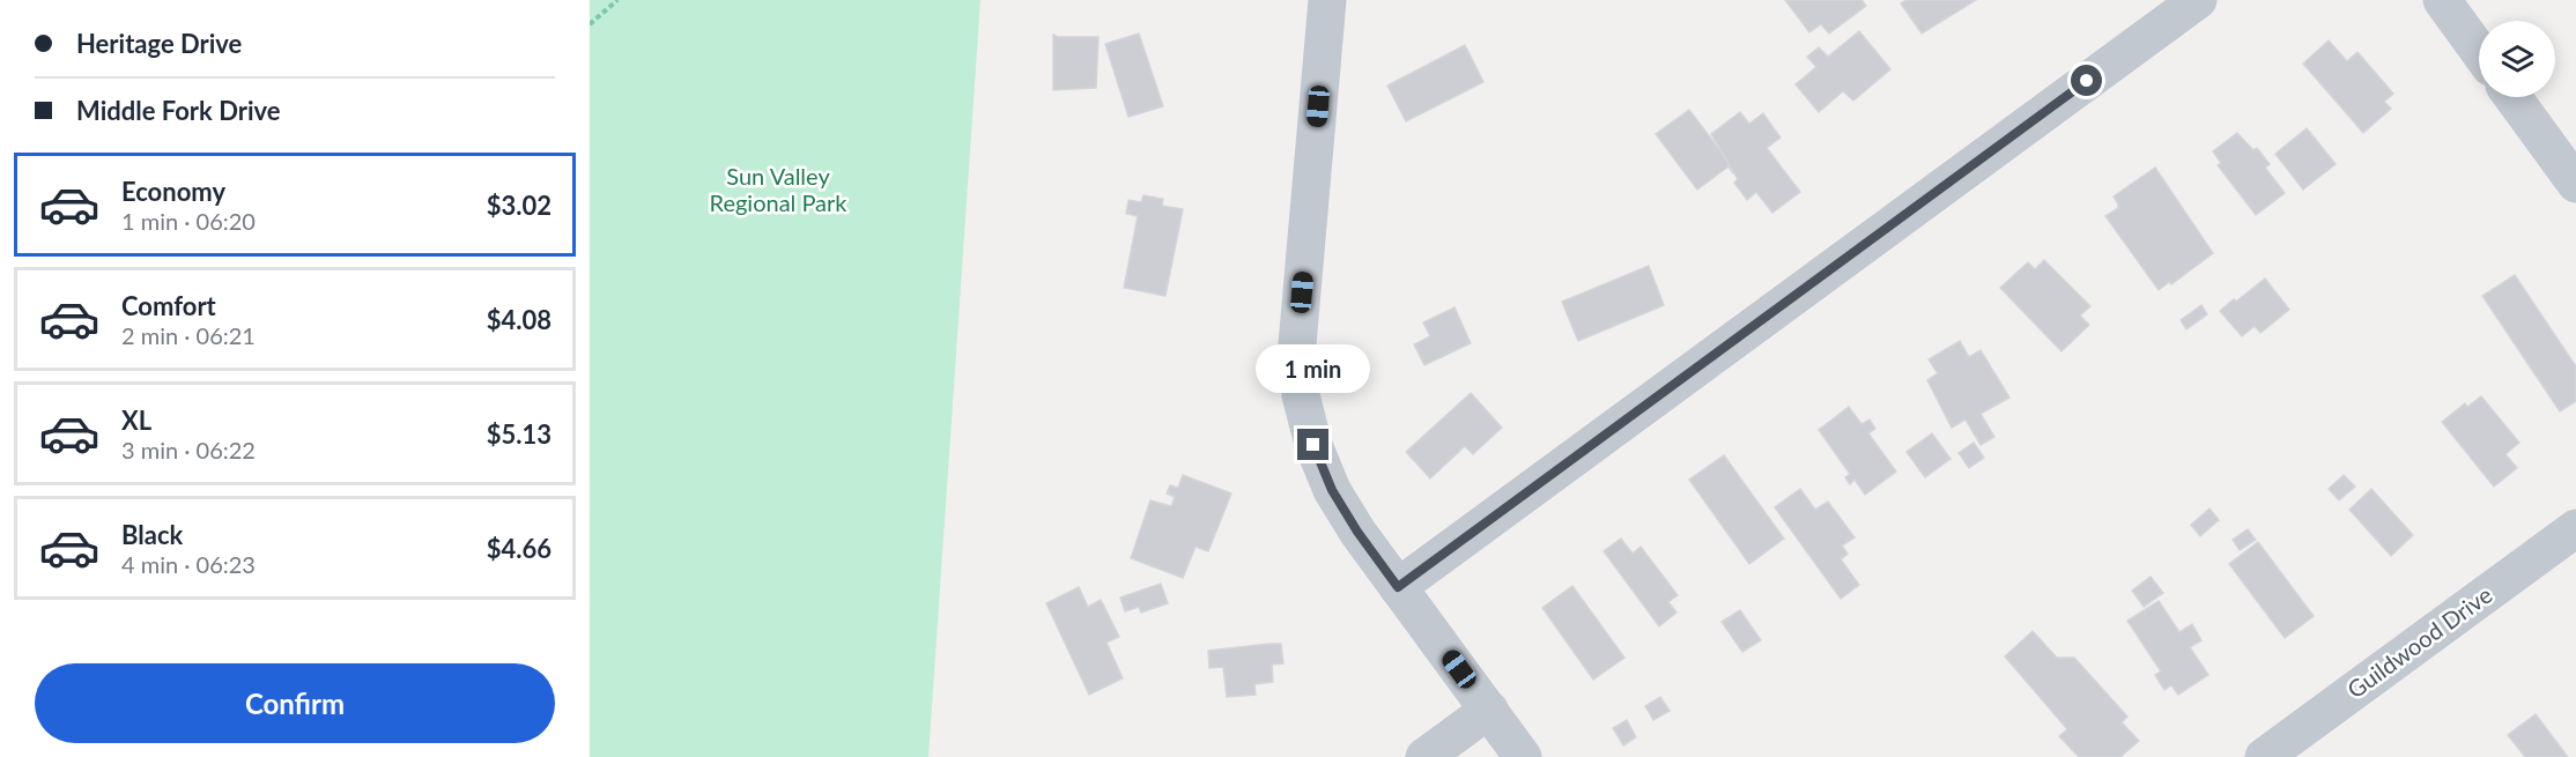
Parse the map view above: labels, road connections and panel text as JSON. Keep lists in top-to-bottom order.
{
  "streets": {
    "street": ["Guildwood Drive"]
  },
  "parks": ["Sun Valley Regional Park"],
  "page": {
    "banner": ["Heritage Drive", "Middle Fork Drive"],
    "list": [
      {
        "name": "Economy",
        "note": "1 min · 06:20",
        "value": "$3.02"
      },
      {
        "name": "Comfort",
        "note": "2 min · 06:21",
        "value": "$4.08"
      },
      {
        "name": "XL",
        "note": "3 min · 06:22",
        "value": "$5.13"
      },
      {
        "name": "Black",
        "note": "4 min · 06:23",
        "value": "$4.66"
      }
    ],
    "bubble": "1 min",
    "buttons": "Confirm"
  }
}
